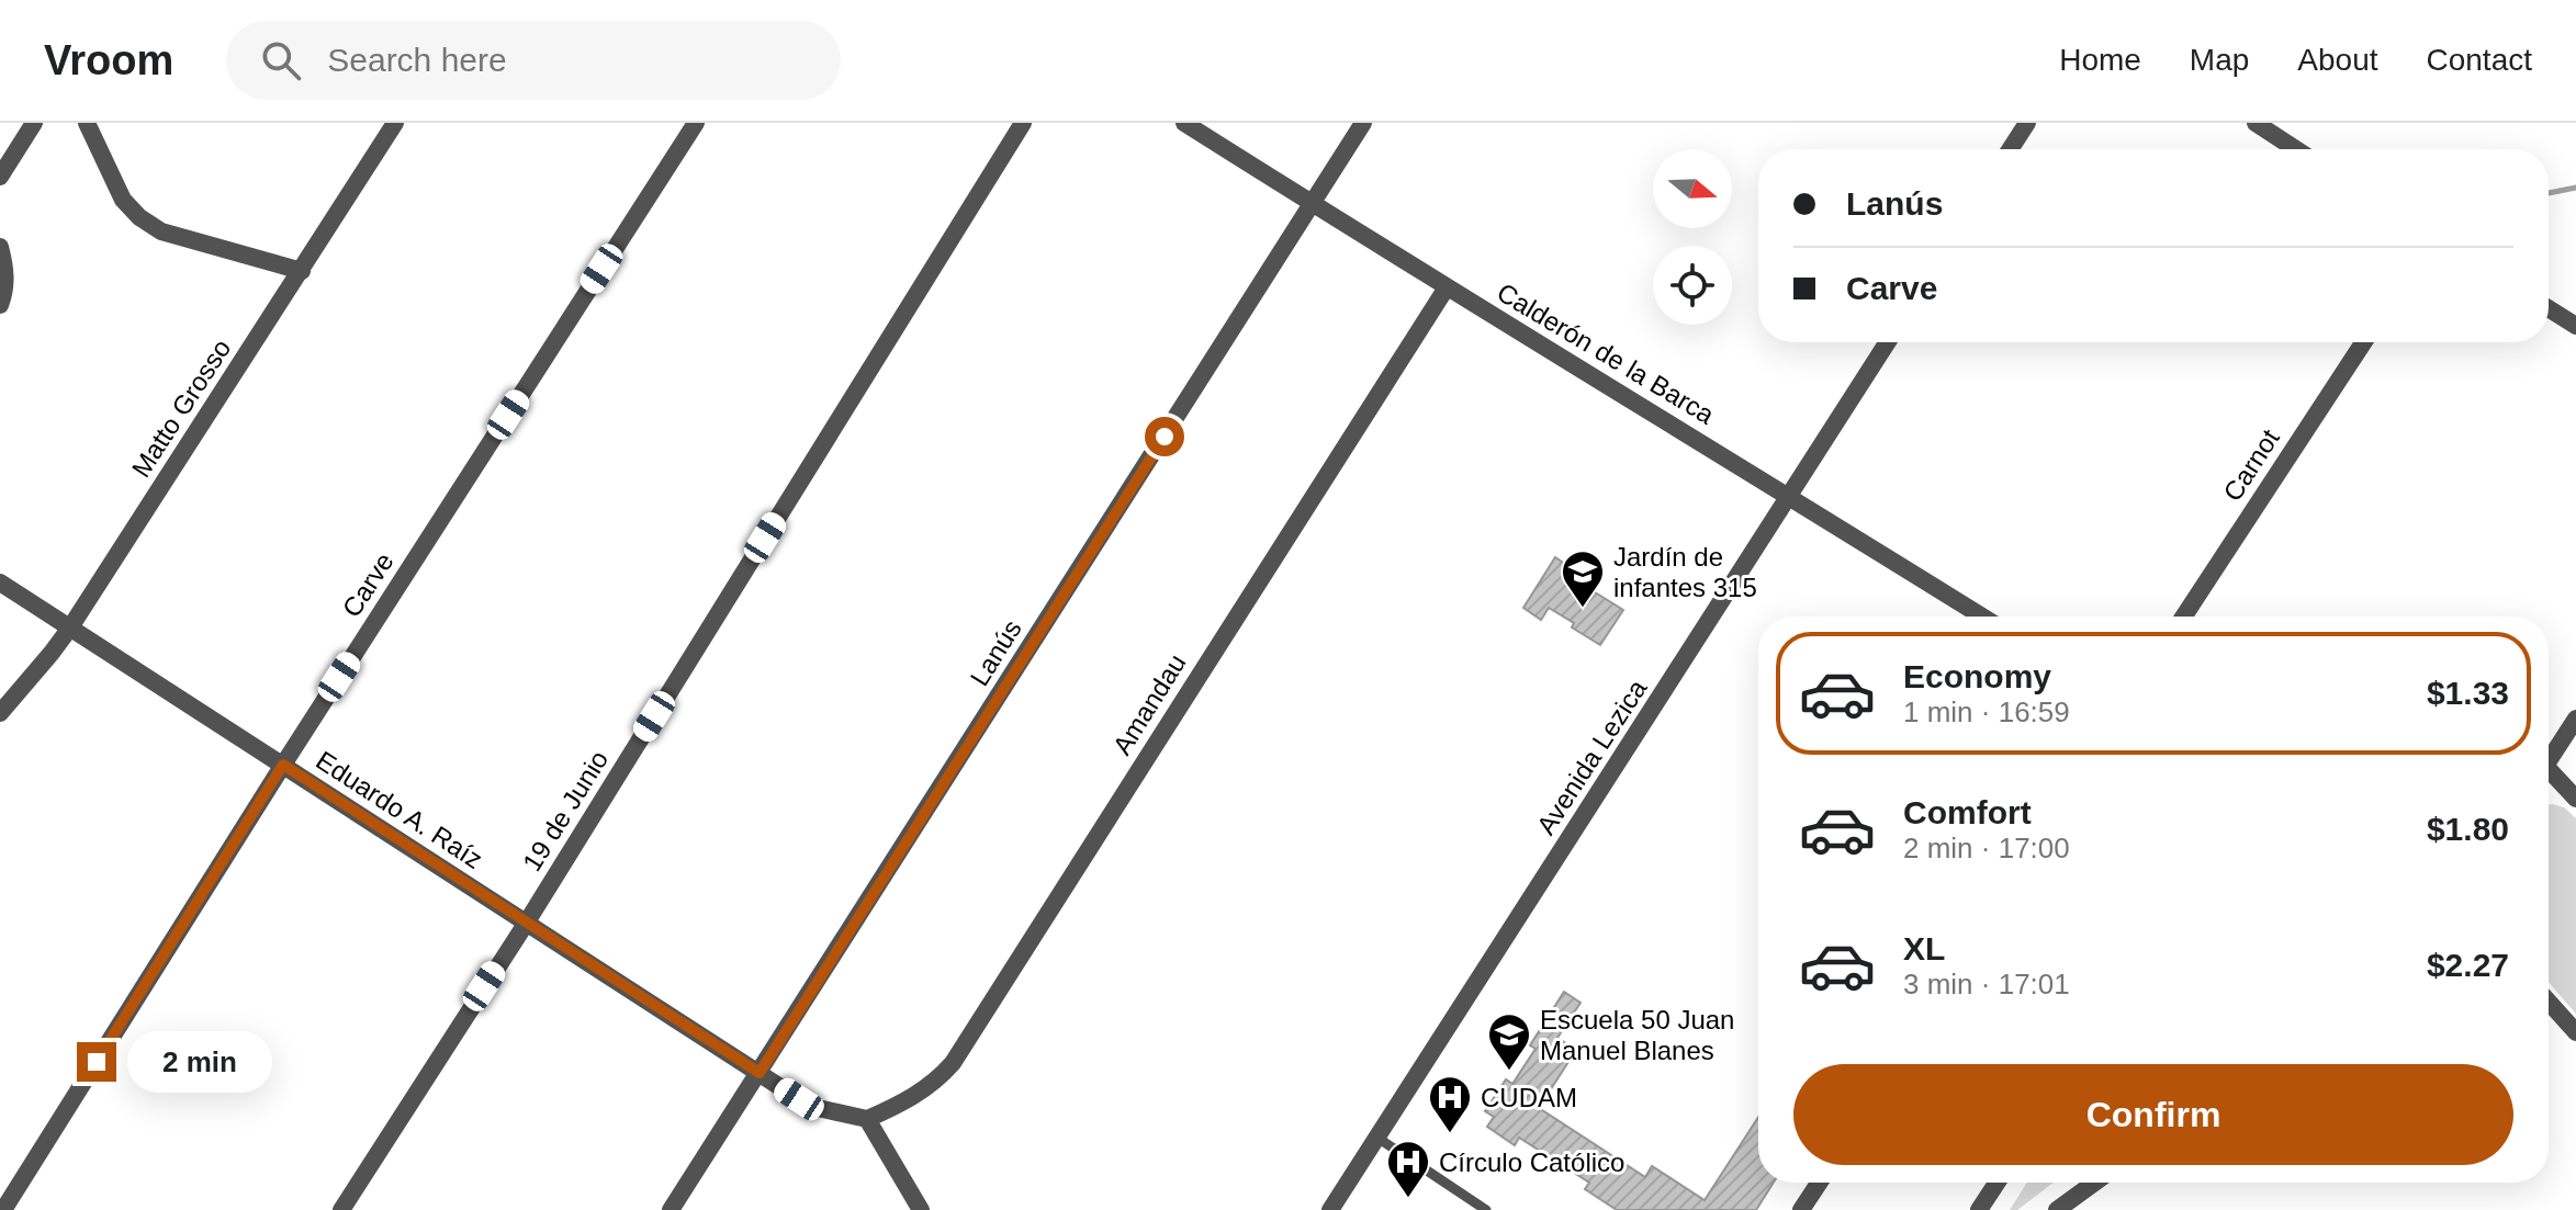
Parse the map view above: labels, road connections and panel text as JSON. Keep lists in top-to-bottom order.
{
  "streets": {
    "street": [
      "Calderón de la Barca",
      "Matto Grosso",
      "Carnot",
      "Carve",
      "Lanús",
      "Amandau",
      "Avenida Lezica",
      "Eduardo A. Raíz",
      "19 de Junio"
    ]
  },
  "crossings": [
    ["Calderón de la Barca", "Lanús"],
    ["Calderón de la Barca", "Amandau"],
    ["Calderón de la Barca", "Avenida Lezica"],
    ["Matto Grosso", "Eduardo A. Raíz"],
    ["Carve", "Eduardo A. Raíz"],
    ["Lanús", "Eduardo A. Raíz"],
    ["Amandau", "Eduardo A. Raíz"],
    ["Eduardo A. Raíz", "19 de Junio"]
  ],
  "places": {
    "school or university": ["Jardín de infantes 315", "Escuela 50 Juan Manuel Blanes"],
    "hospital": ["CUDAM", "Círculo Católico"]
  },
  "north": "right",
  "page": {
    "header": "Vroom",
    "search": "Search here",
    "nav": [
      "Home",
      "Map",
      "About",
      "Contact"
    ],
    "banner": ["Lanús", "Carve"],
    "list": [
      {
        "name": "Economy",
        "note": "1 min · 16:59",
        "value": "$1.33"
      },
      {
        "name": "Comfort",
        "note": "2 min · 17:00",
        "value": "$1.80"
      },
      {
        "name": "XL",
        "note": "3 min · 17:01",
        "value": "$2.27"
      }
    ],
    "bubble": "2 min",
    "buttons": "Confirm"
  }
}
